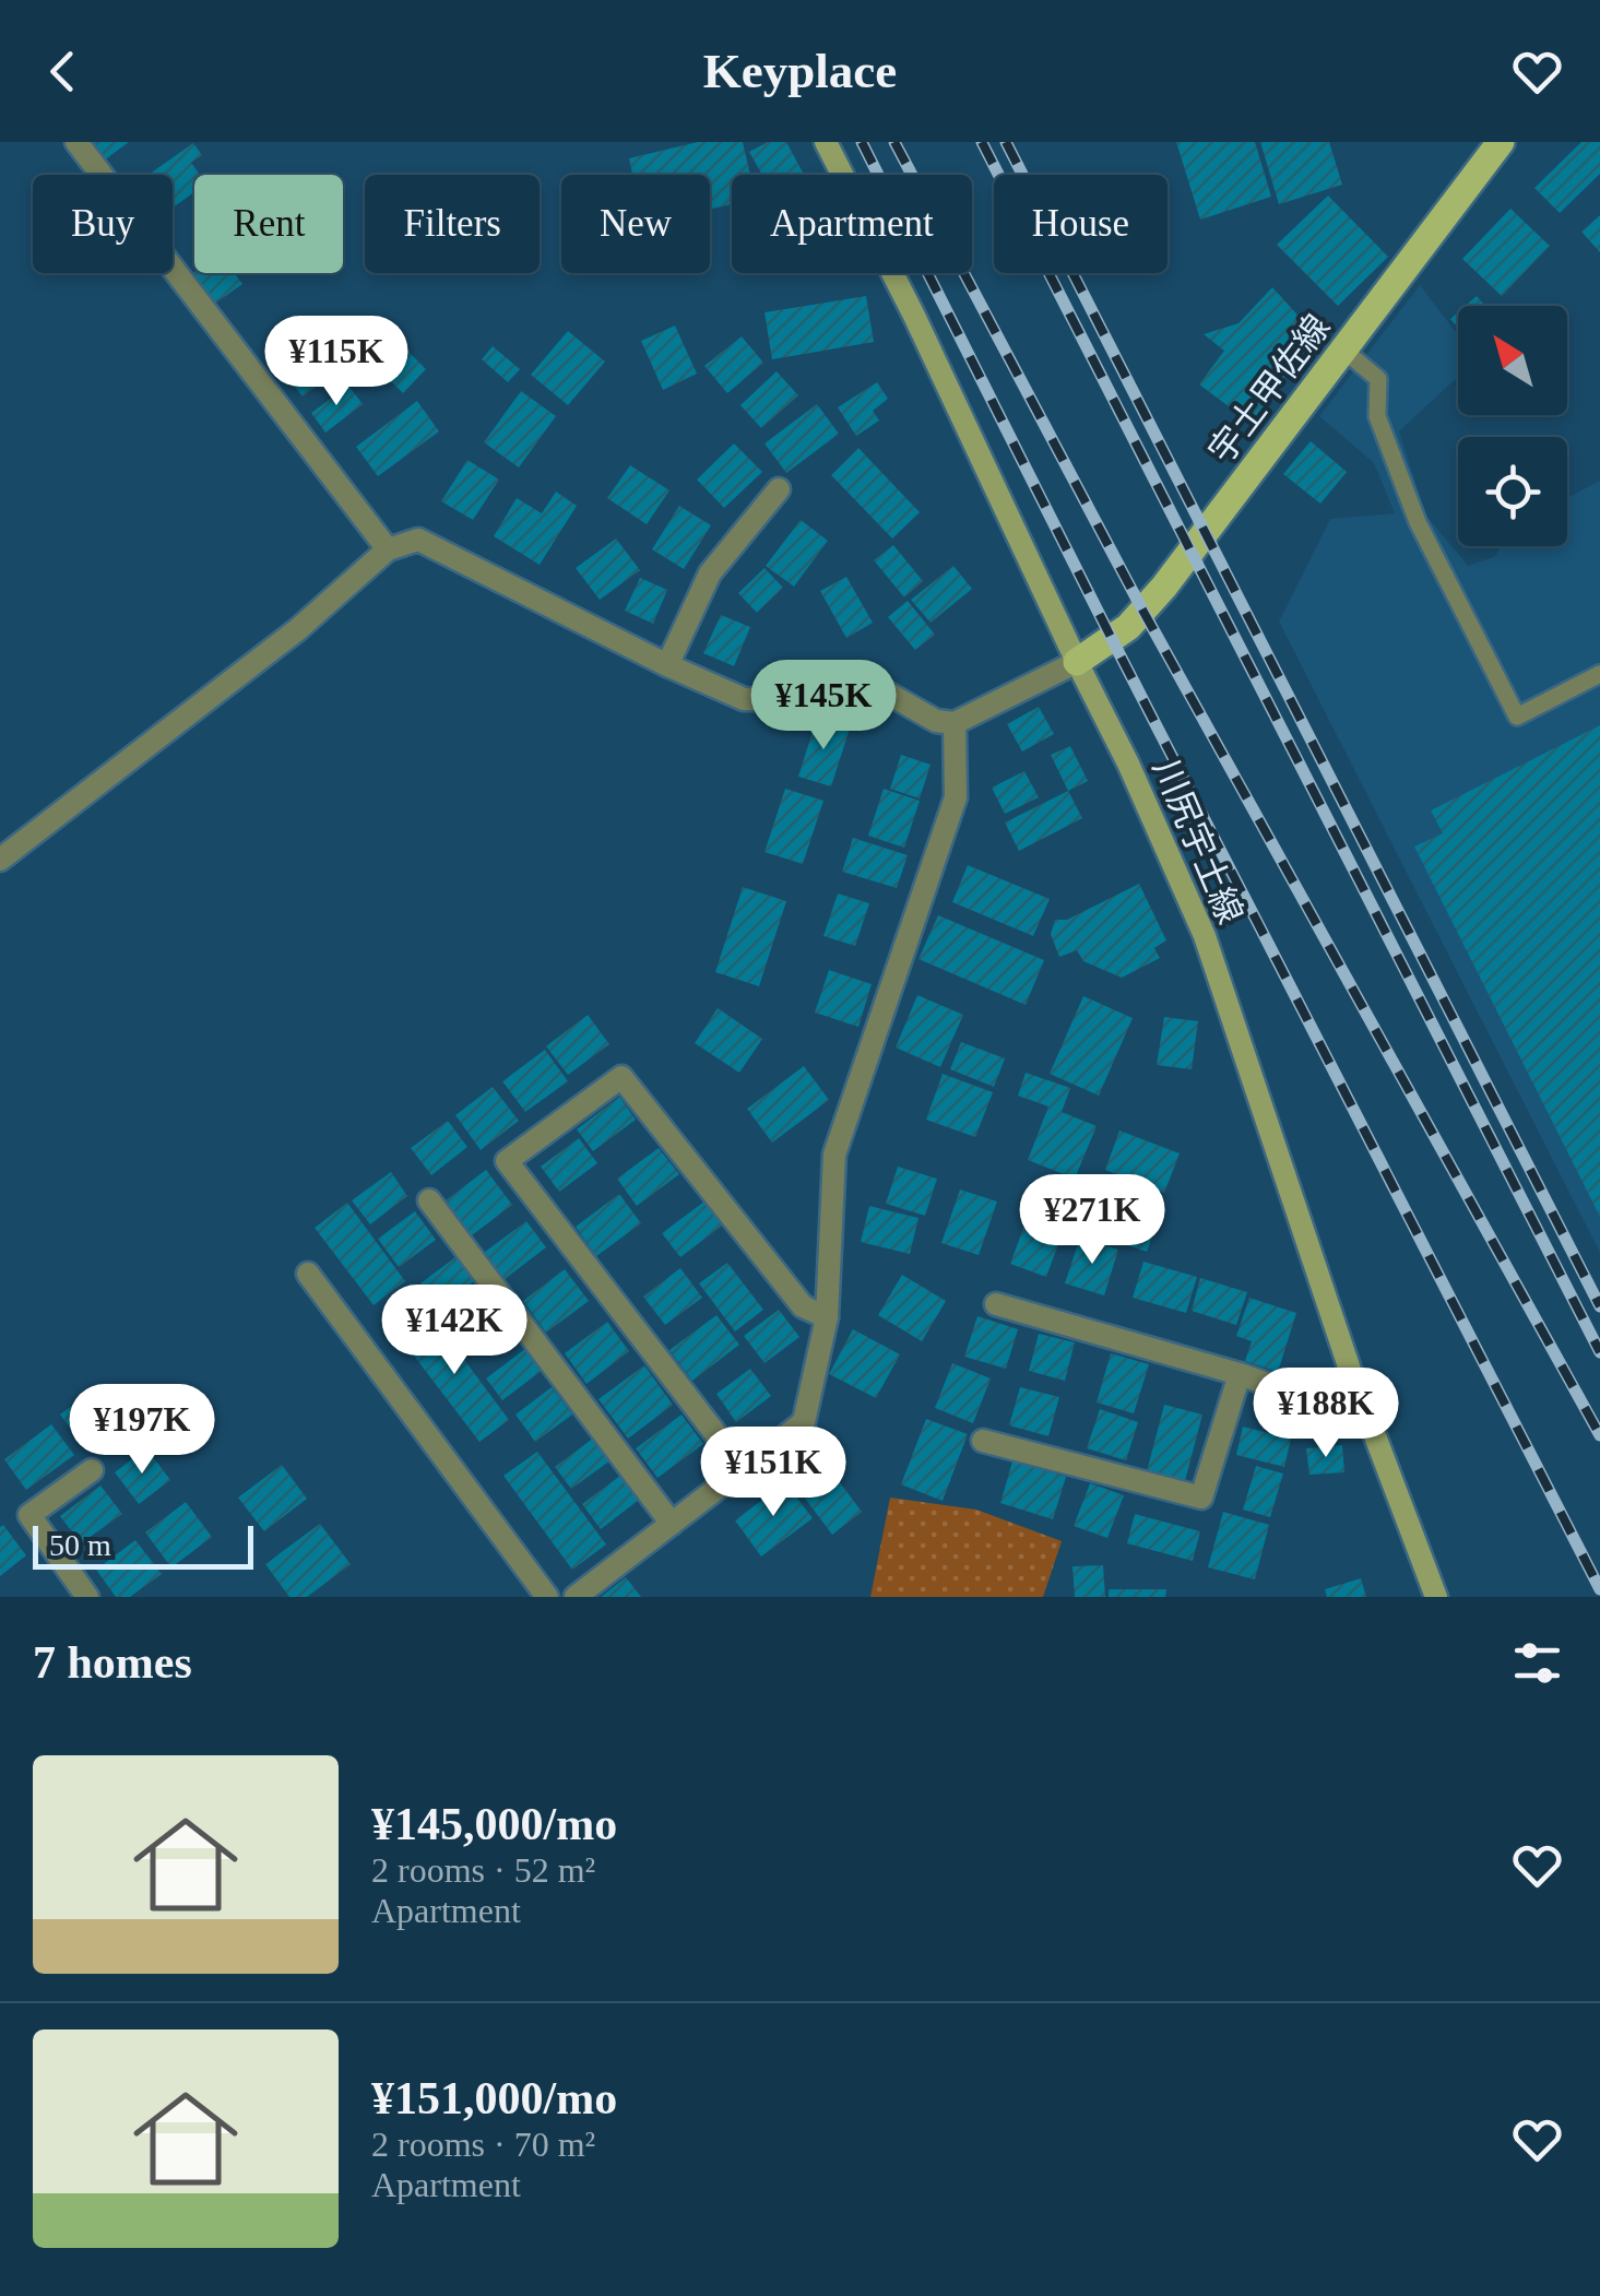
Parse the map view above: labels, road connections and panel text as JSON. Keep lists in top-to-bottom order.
{
  "streets": {
    "main road": ["宇土甲佐線", "川尻宇土線"]
  },
  "crossings": [
    ["宇土甲佐線", "川尻宇土線"]
  ],
  "scale_bar": "50 m",
  "north": "top left",
  "page": {
    "header": "Keyplace",
    "chip": [
      "Buy",
      "Rent",
      "Filters",
      "New",
      "Apartment",
      "House"
    ],
    "price": [
      "¥115K",
      "¥145K",
      "¥271K",
      "¥142K",
      "¥188K",
      "¥197K",
      "¥151K"
    ],
    "scale": "50 m",
    "heading": "7 homes",
    "list": [
      {
        "name": "¥145,000/mo",
        "note": "2 rooms · 52 m² · Apartment"
      },
      {
        "name": "¥151,000/mo",
        "note": "2 rooms · 70 m² · Apartment"
      }
    ]
  }
}
